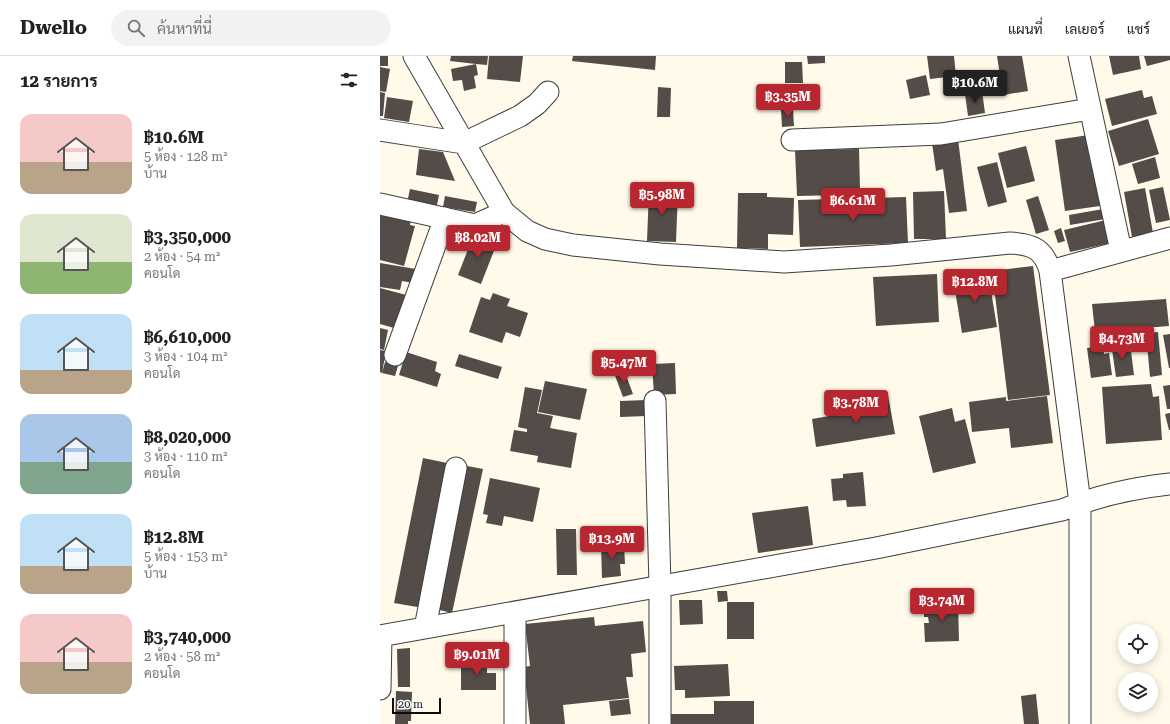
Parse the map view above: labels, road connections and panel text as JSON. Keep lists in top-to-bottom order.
{
  "scale_bar": "20 m",
  "page": {
    "header": "Dwello",
    "search": "ค้นหาที่นี่",
    "nav": ["แผนที่", "เลเยอร์", "แชร์"],
    "heading": "12 รายการ",
    "price": [
      "฿10.6M",
      "฿3.35M",
      "฿5.98M",
      "฿6.61M",
      "฿8.02M",
      "฿12.8M",
      "฿4.73M",
      "฿5.47M",
      "฿3.78M",
      "฿13.9M",
      "฿3.74M",
      "฿9.01M"
    ],
    "list": [
      {
        "name": "฿10.6M",
        "note": "5 ห้อง · 128 m² · บ้าน"
      },
      {
        "name": "฿3,350,000",
        "note": "2 ห้อง · 54 m² · คอนโด"
      },
      {
        "name": "฿6,610,000",
        "note": "3 ห้อง · 104 m² · คอนโด"
      },
      {
        "name": "฿8,020,000",
        "note": "3 ห้อง · 110 m² · คอนโด"
      },
      {
        "name": "฿12.8M",
        "note": "5 ห้อง · 153 m² · บ้าน"
      },
      {
        "name": "฿3,740,000",
        "note": "2 ห้อง · 58 m² · คอนโด"
      }
    ],
    "scale": "20 m"
  }
}
